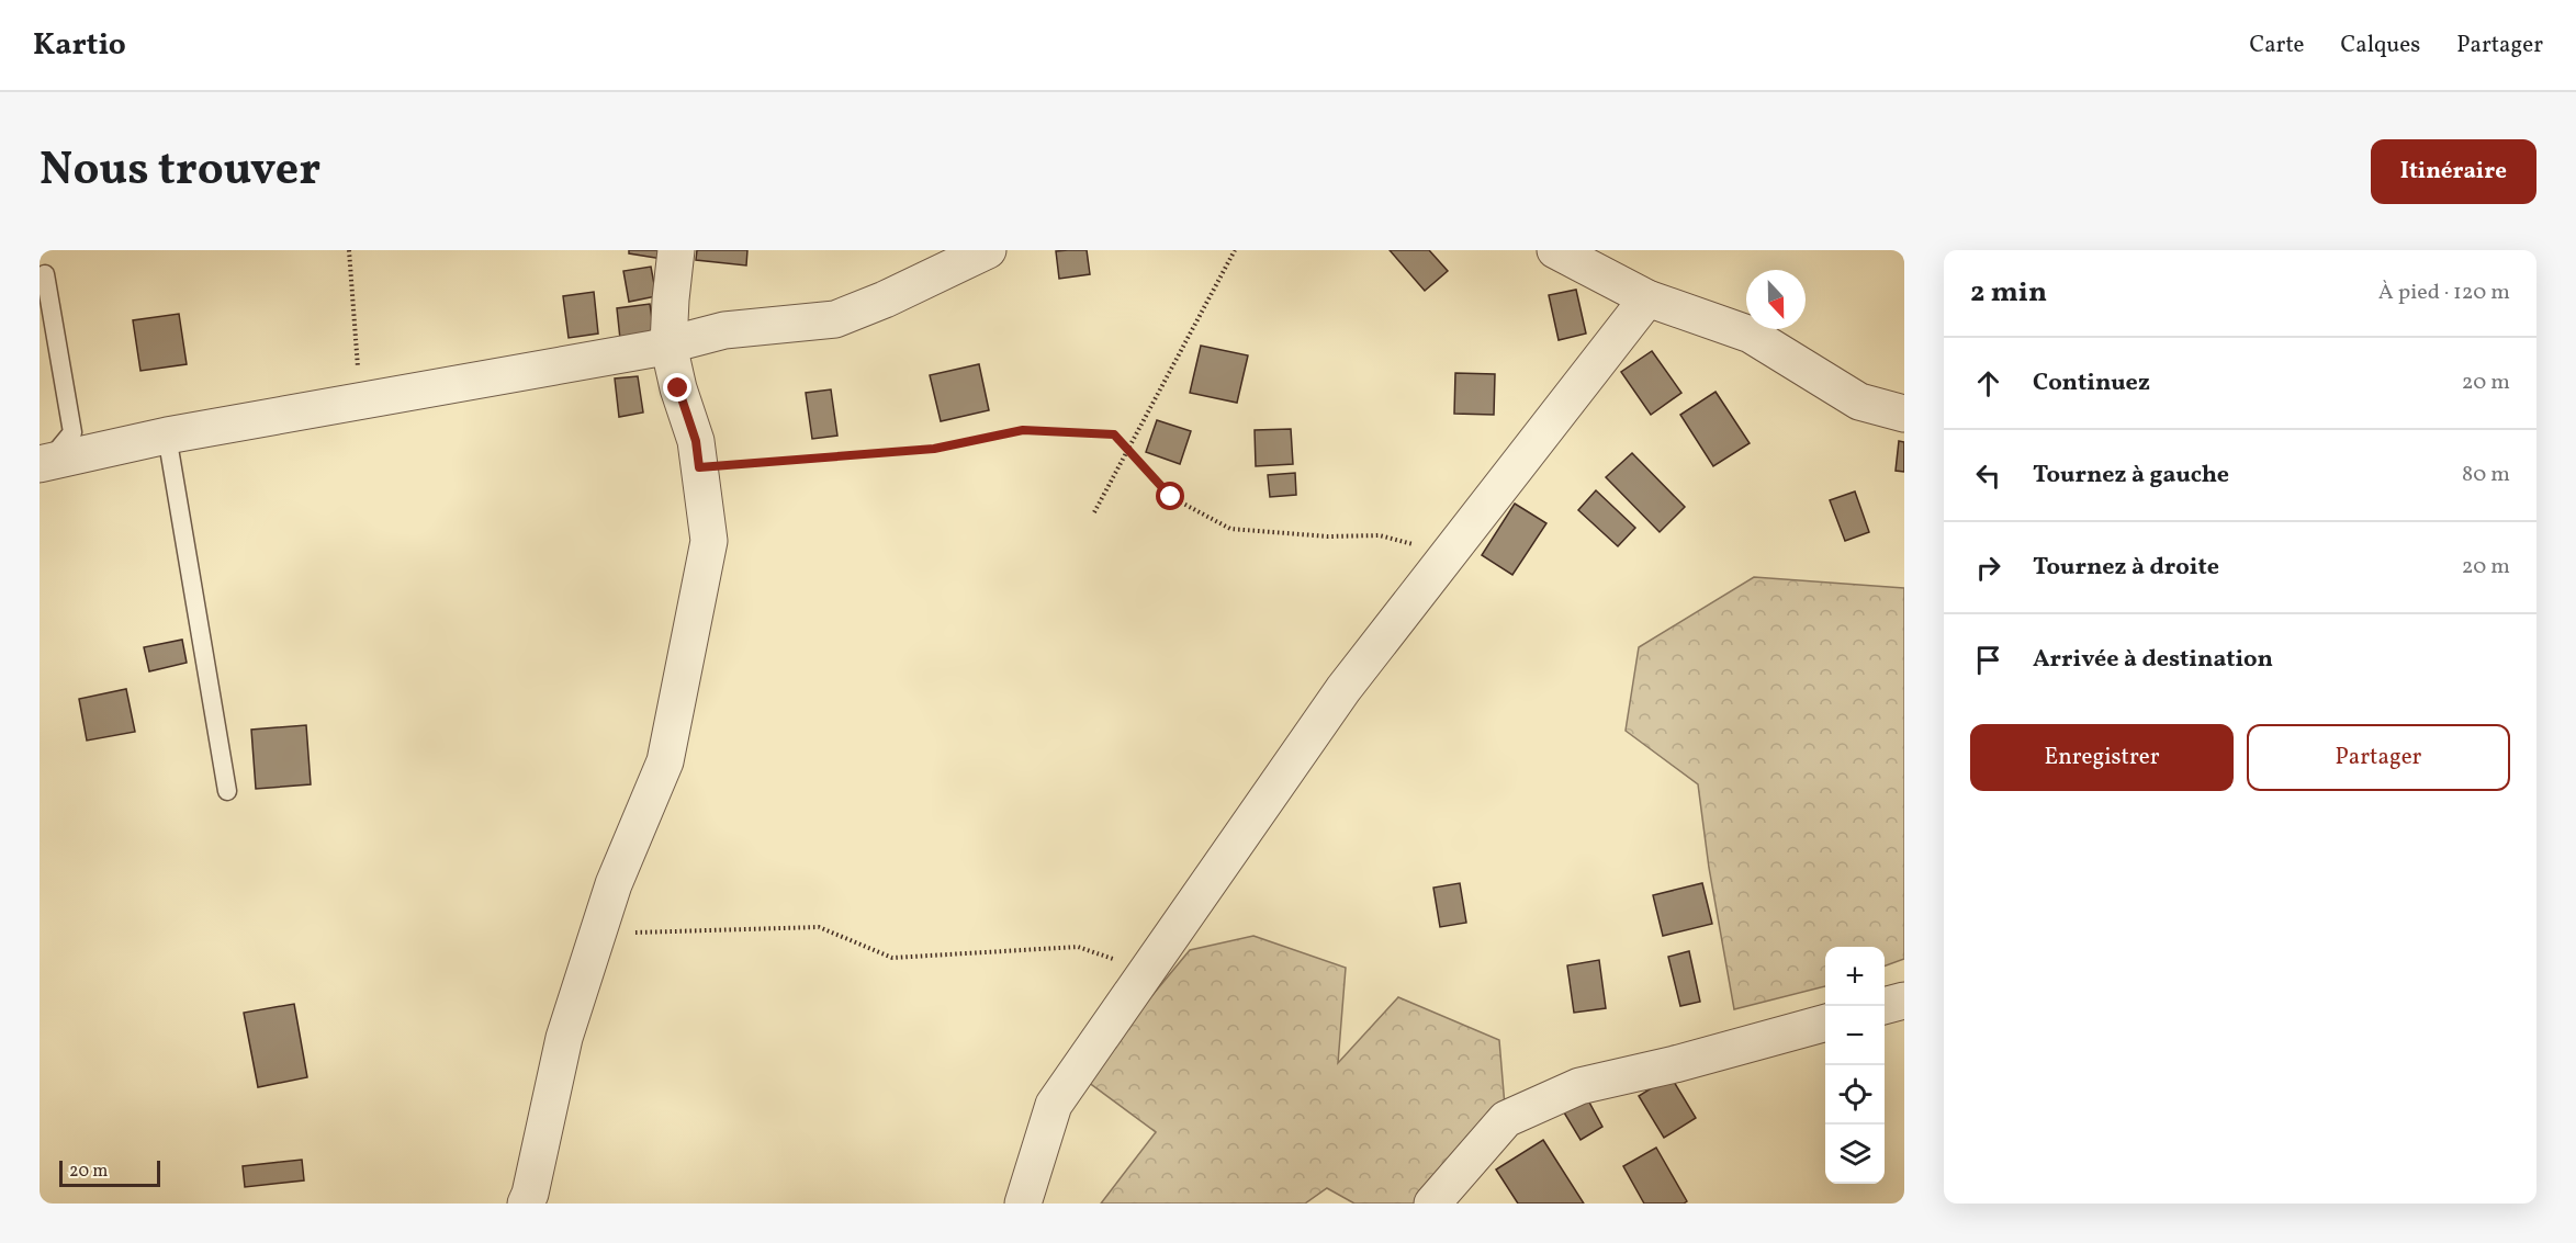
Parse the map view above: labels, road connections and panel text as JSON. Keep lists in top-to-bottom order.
{
  "scale_bar": "20 m",
  "north": "bottom",
  "page": {
    "header": "Kartio",
    "nav": ["Carte", "Calques", "Partager"],
    "title": "Nous trouver",
    "buttons": [
      "Itinéraire",
      ["Enregistrer", "Partager"]
    ],
    "heading": ["2 min", "À pied · 120 m"],
    "list": [
      ["Continuez", "20 m"],
      ["Tournez à gauche", "80 m"],
      ["Tournez à droite", "20 m"],
      "Arrivée à destination"
    ],
    "map_buttons": ["+", "−"],
    "scale": "20 m"
  }
}
